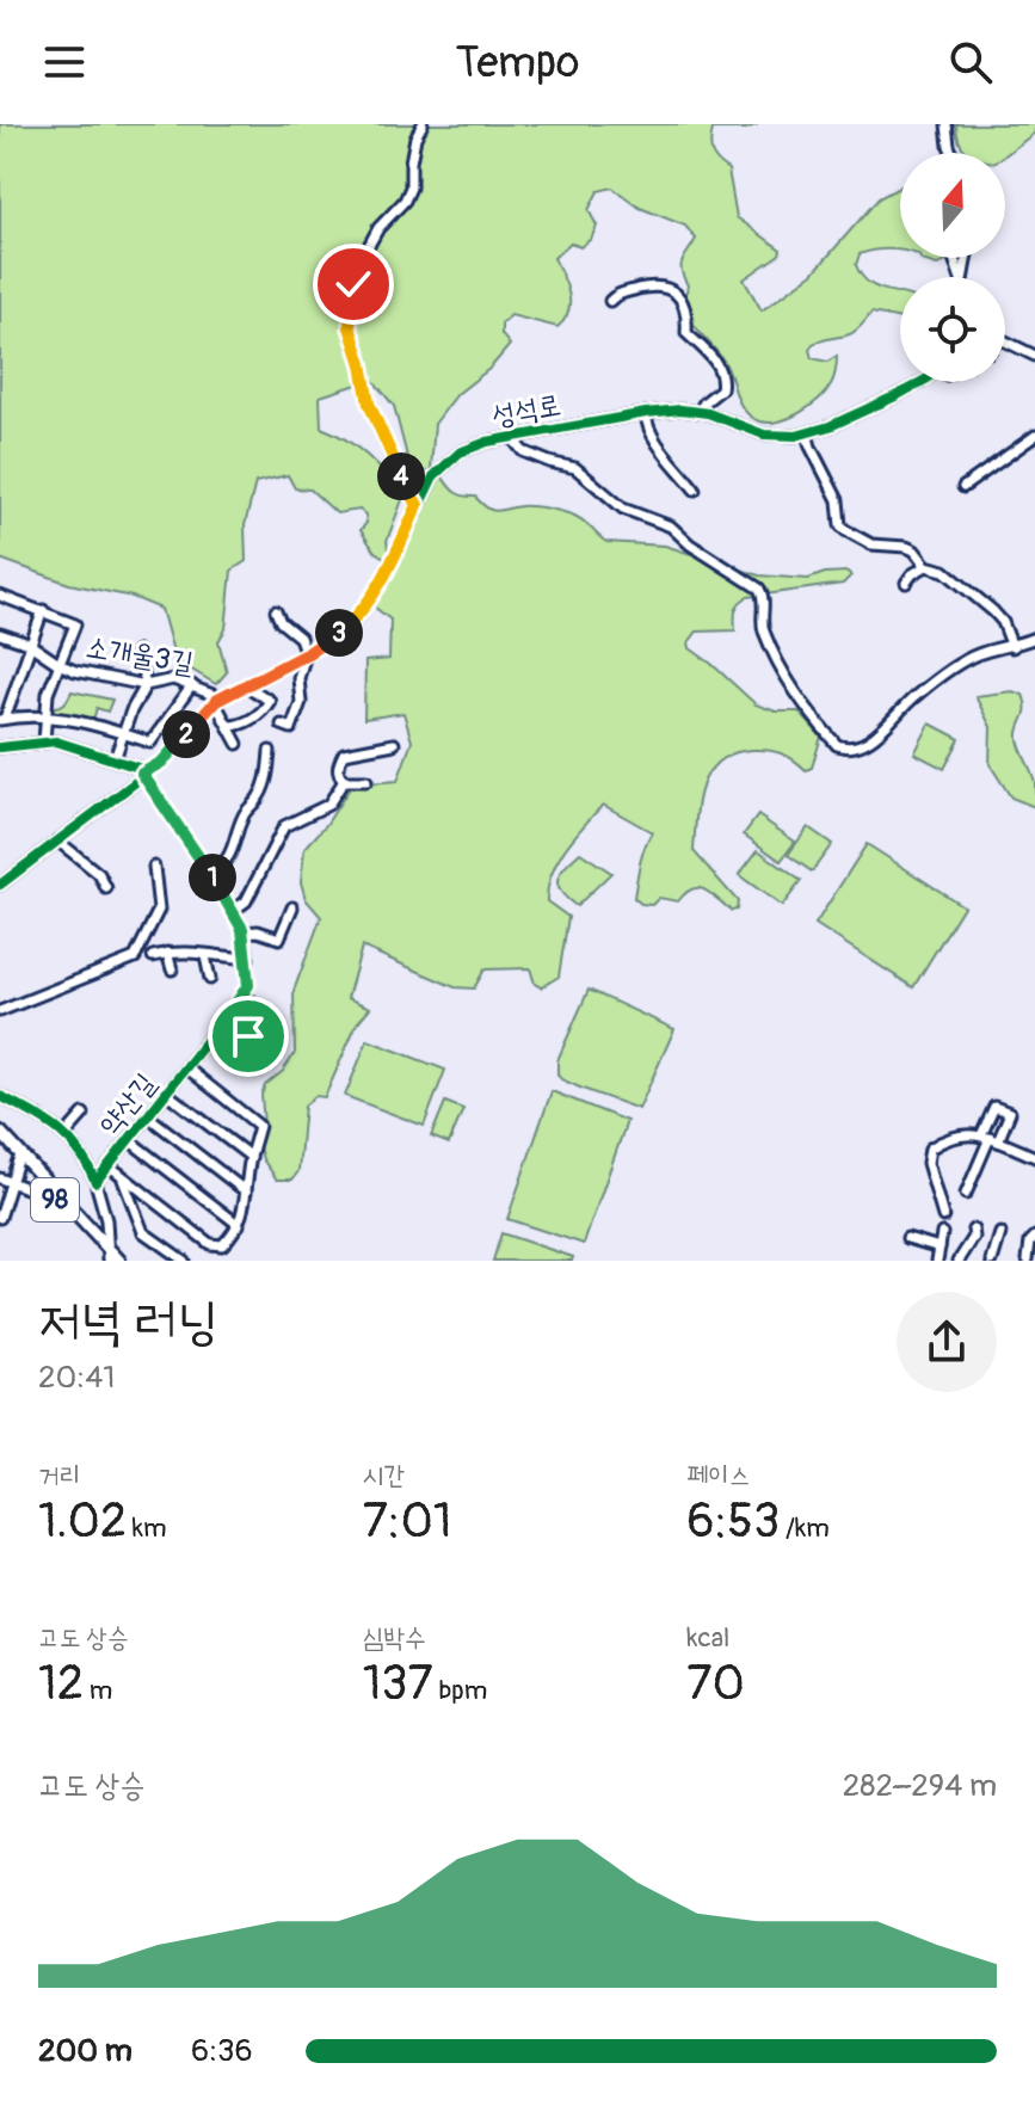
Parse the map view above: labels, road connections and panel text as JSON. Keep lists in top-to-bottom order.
{
  "streets": {
    "main road": ["98"],
    "street": ["성석로", "소개울3길", "약산길"]
  },
  "crossings": [
    ["성석로", "소개울3길"],
    ["성석로", "약산길"]
  ],
  "north": "top",
  "page": {
    "header": "Tempo",
    "pins": [
      "4",
      "3",
      "2",
      "1"
    ],
    "heading": ["저녁 러닝", "20:41"],
    "stats": [
      ["거리", "1.02 km"],
      ["시간", "7:01"],
      ["페이스", "6:53 /km"],
      ["고도 상승", "12 m"],
      ["심박수", "137 bpm"],
      ["kcal", "70"]
    ],
    "chart": ["고도 상승", "282–294 m"],
    "list": [
      {
        "name": "200 m",
        "note": "6:36"
      }
    ]
  }
}
